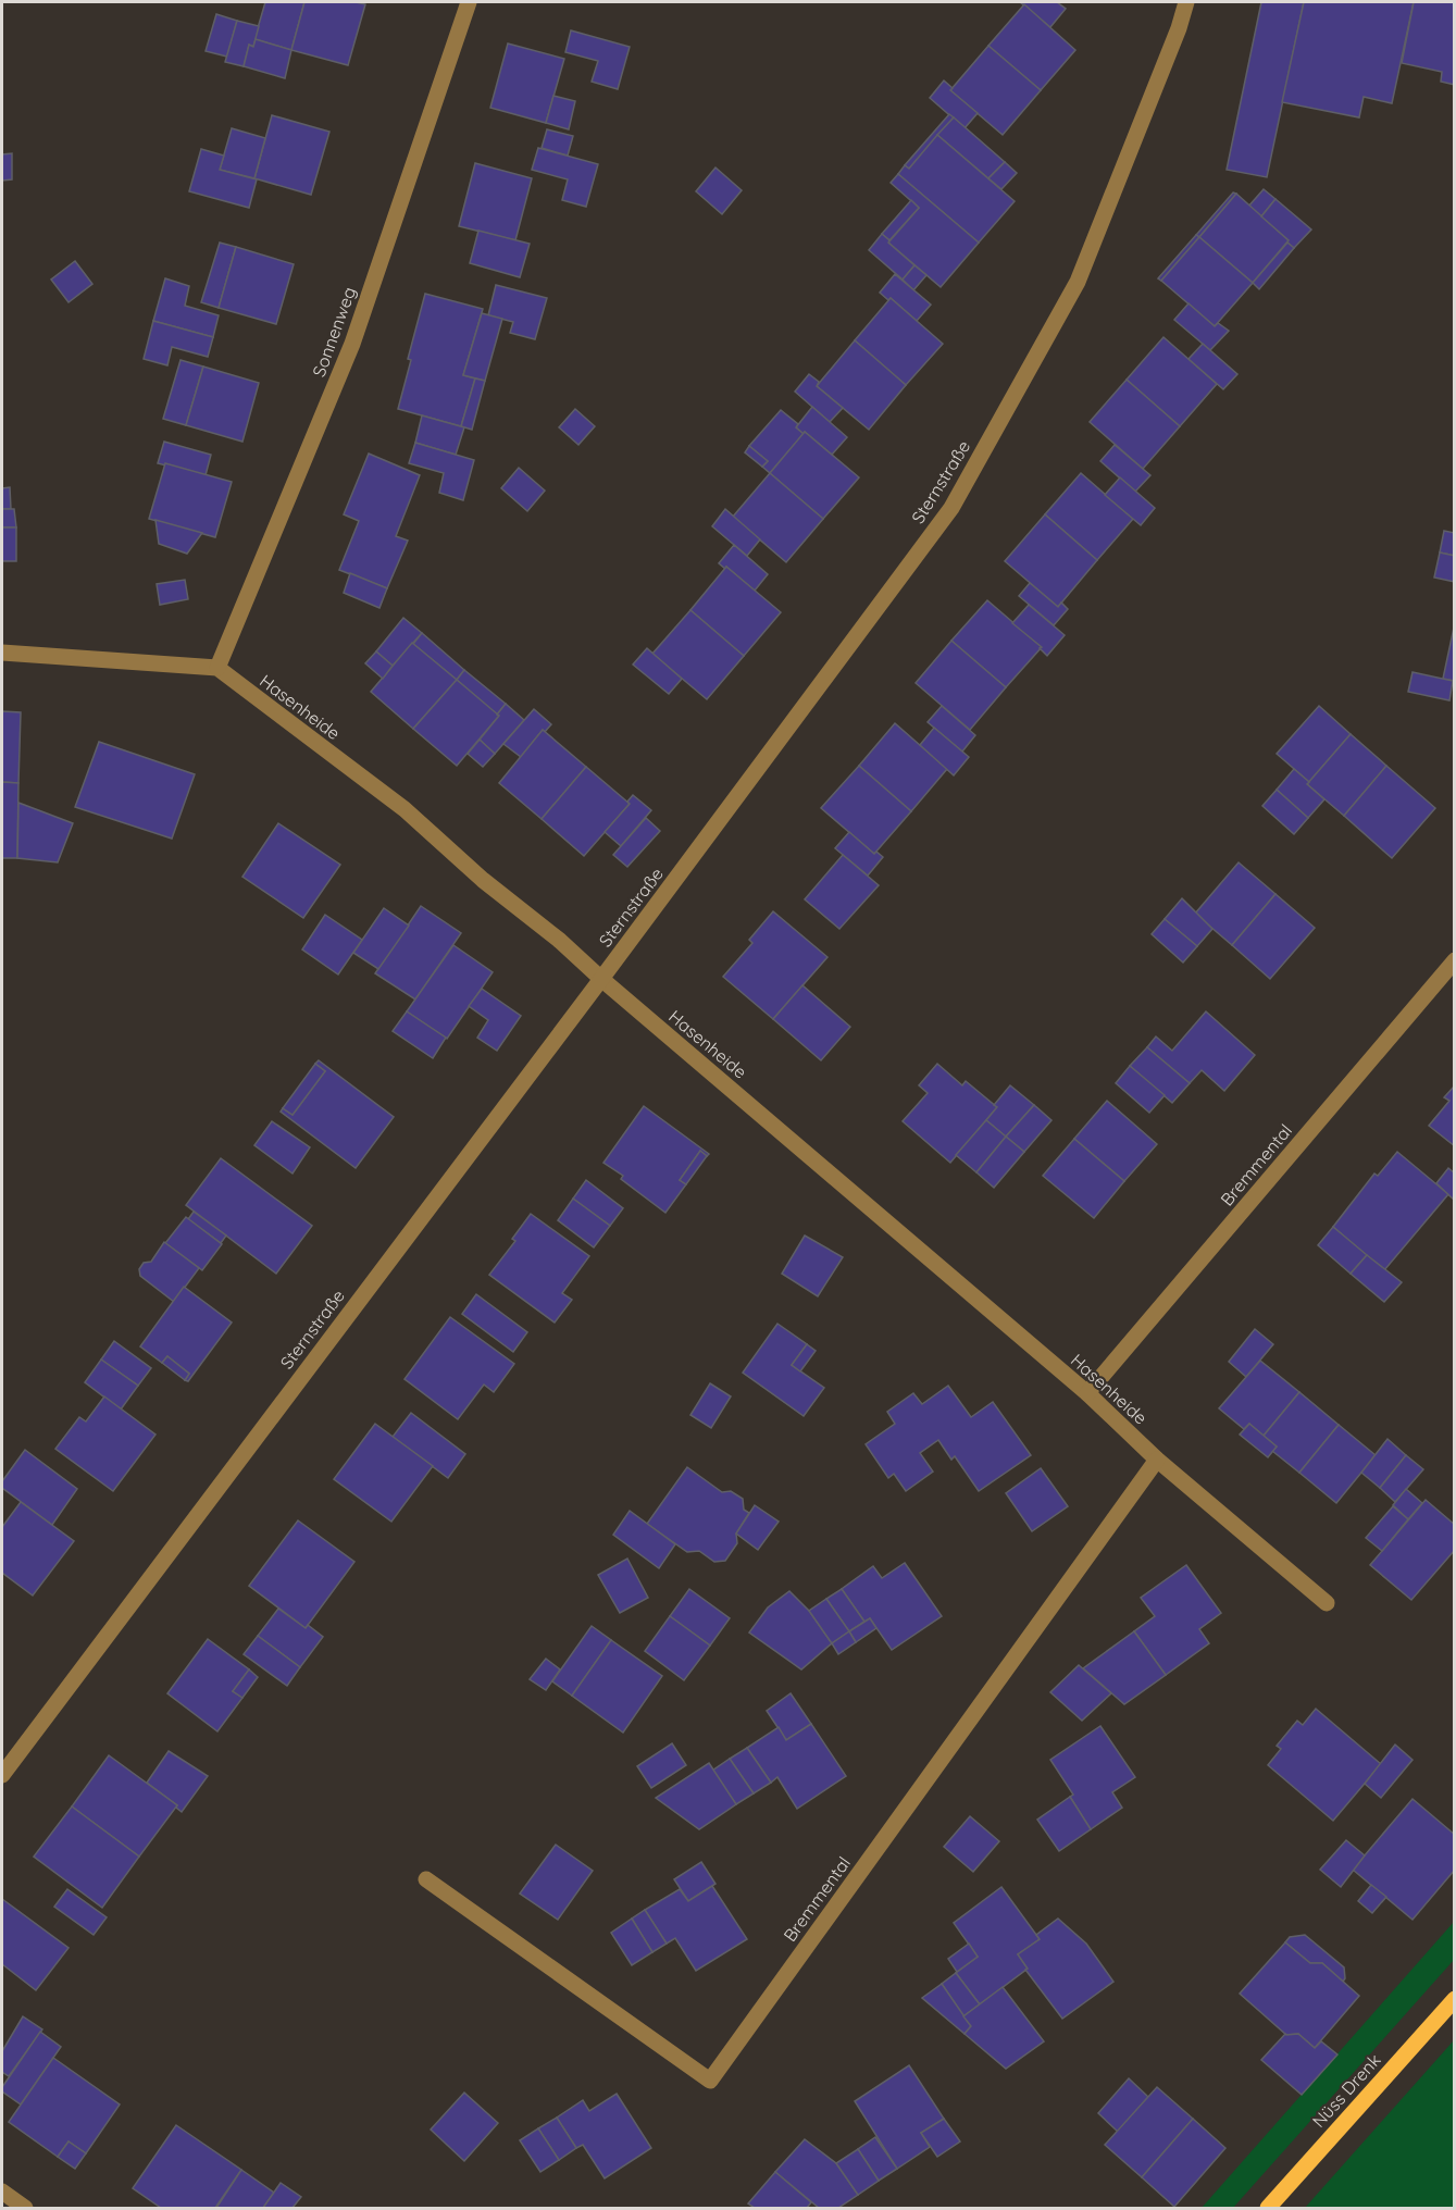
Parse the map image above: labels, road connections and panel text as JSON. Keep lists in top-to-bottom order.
{
  "streets": {
    "main road": ["Nüss Drenk"],
    "street": [
      "Sonnenweg",
      "Sternstraße",
      "Hasenheide",
      "Bremmental"
    ]
  },
  "crossings": [
    ["Sonnenweg", "Hasenheide"],
    ["Sternstraße", "Hasenheide"],
    ["Hasenheide", "Bremmental"]
  ]
}
